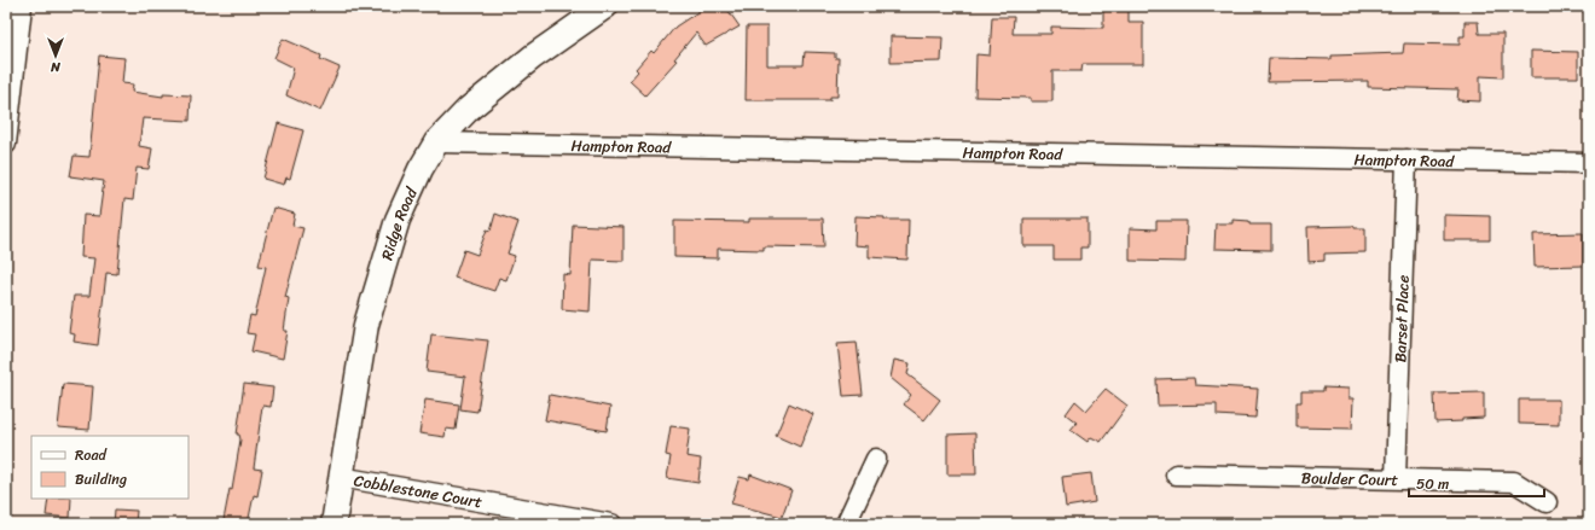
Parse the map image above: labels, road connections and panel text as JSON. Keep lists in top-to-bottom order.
{
  "streets": {
    "street": [
      "Hampton Road",
      "Ridge Road",
      "Barset Place",
      "Boulder Court",
      "Cobblestone Court"
    ]
  },
  "crossings": [
    ["Hampton Road", "Ridge Road"],
    ["Hampton Road", "Barset Place"],
    ["Ridge Road", "Cobblestone Court"],
    ["Barset Place", "Boulder Court"]
  ],
  "legend": ["Road", "Building"],
  "scale_bar": "50 m",
  "north": "bottom"
}
